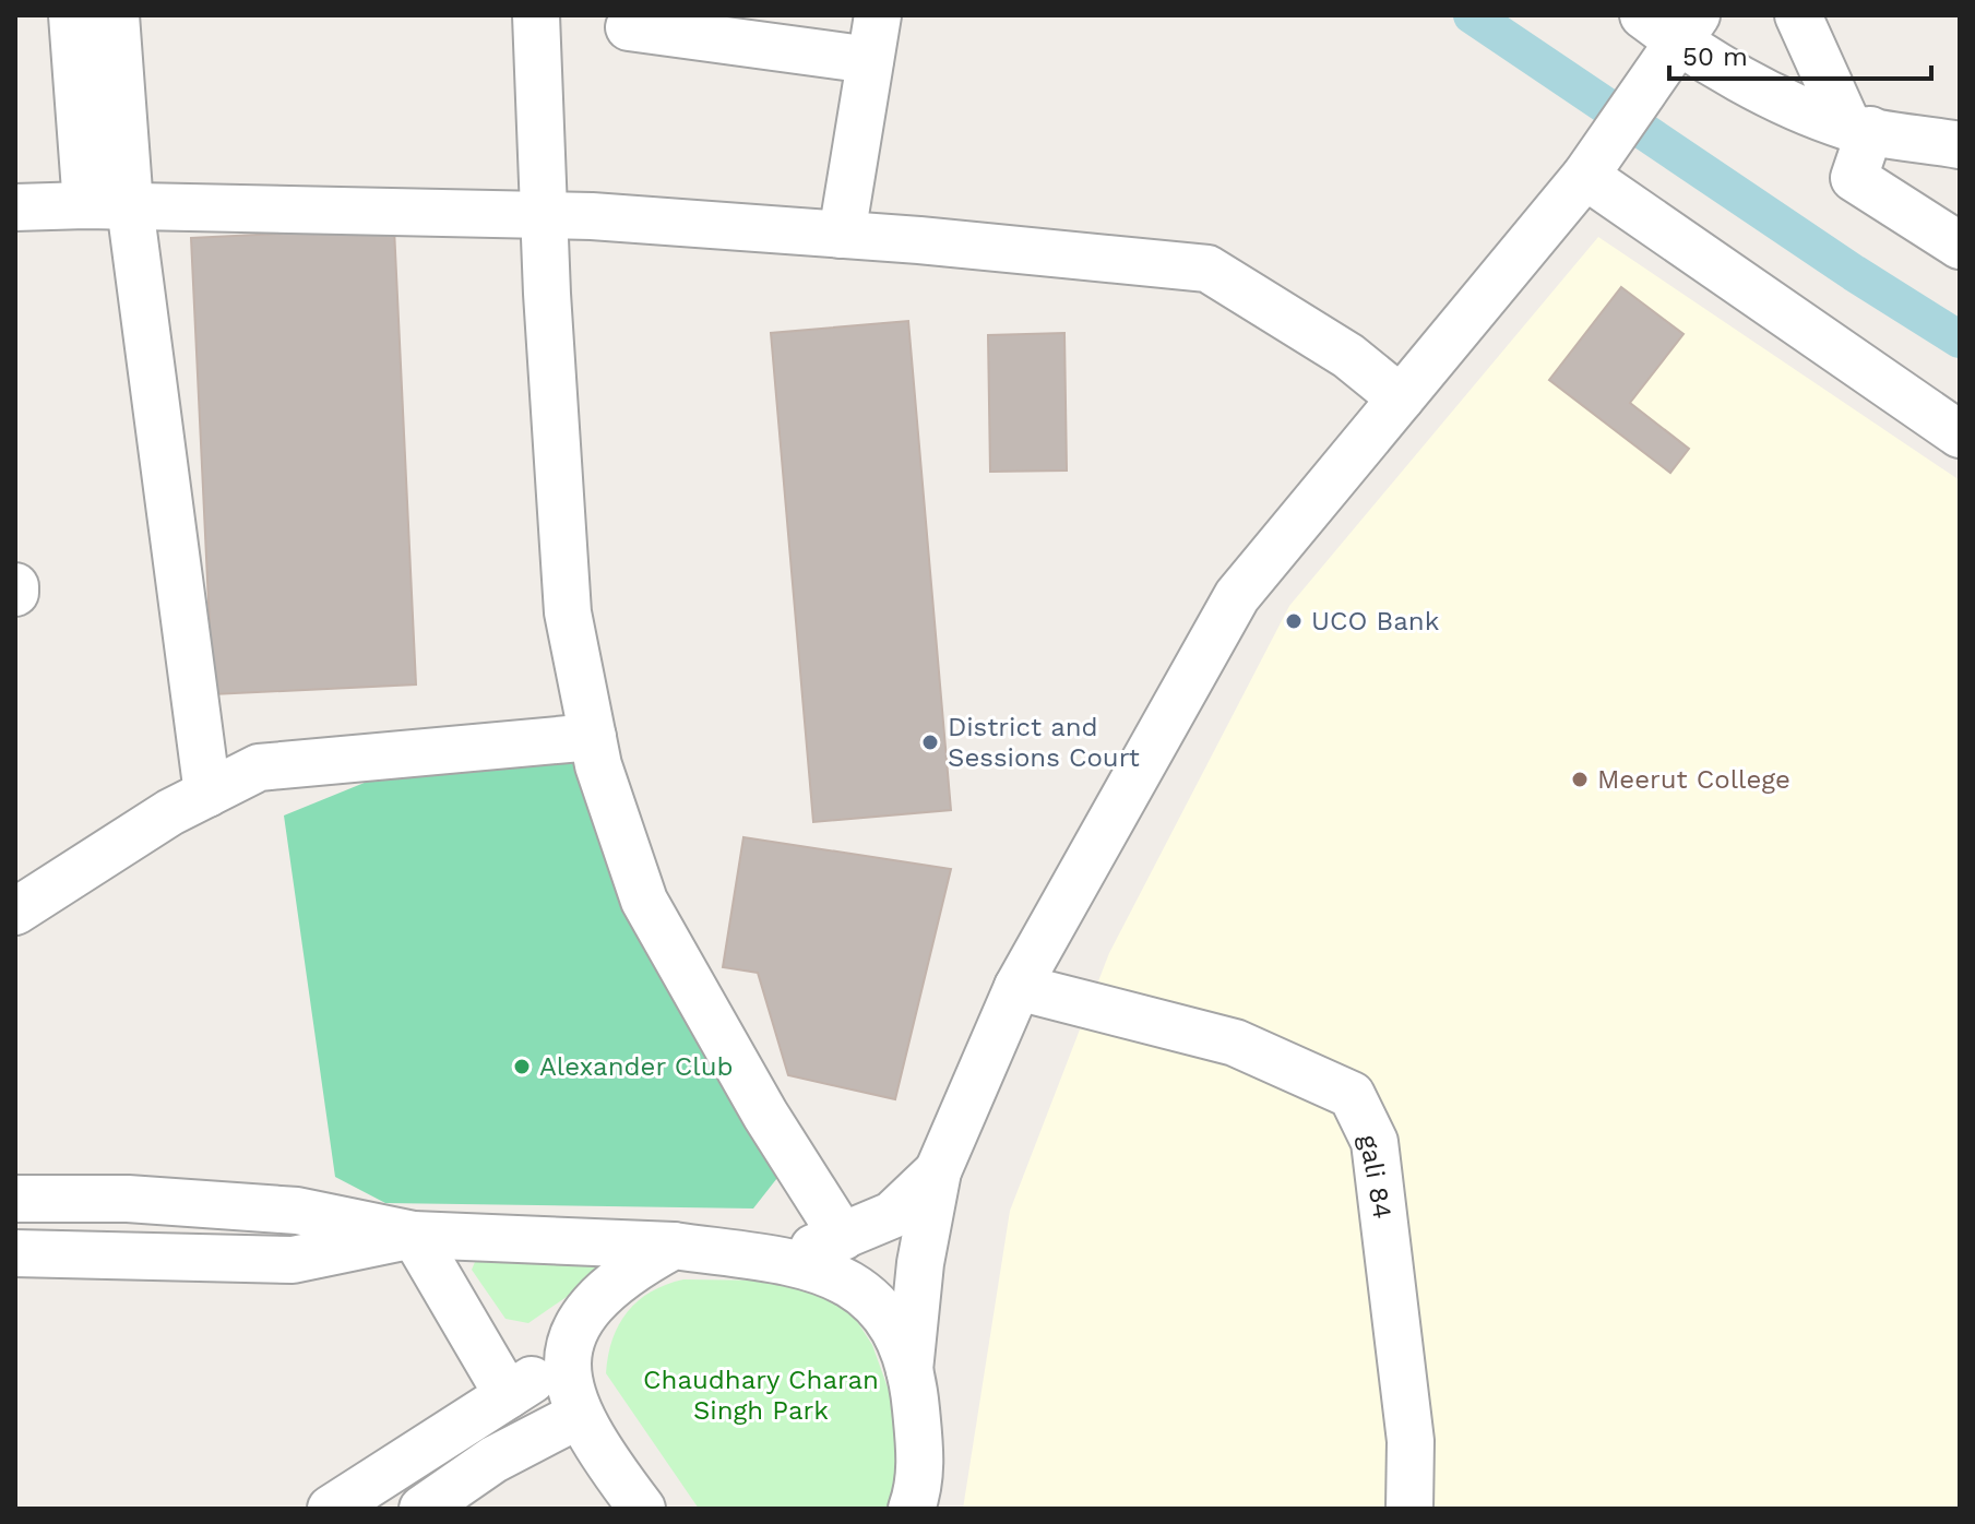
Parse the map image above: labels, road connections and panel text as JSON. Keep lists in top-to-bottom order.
{
  "streets": {
    "street": ["gali 84"]
  },
  "parks": ["Chaudhary Charan Singh Park"],
  "places": [
    "UCO Bank",
    "District and Sessions Court",
    "Meerut College",
    "Alexander Club"
  ],
  "scale_bar": "50 m"
}
